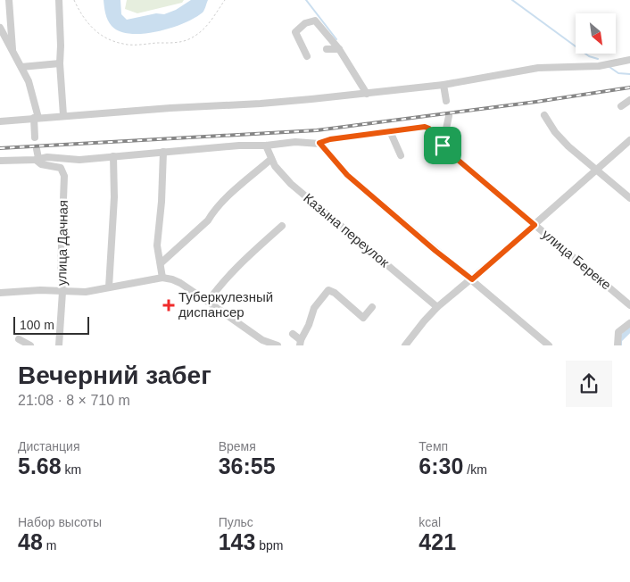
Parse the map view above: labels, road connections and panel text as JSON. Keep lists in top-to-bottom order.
{
  "streets": {
    "street": ["Казына переулок", "улица Дачная", "улица Береке"]
  },
  "places": {
    "health": ["Туберкулезный диспансер"]
  },
  "scale_bar": "100 m",
  "north": "bottom right",
  "page": {
    "scale": "100 m",
    "heading": ["Вечерний забег", "21:08 · 8 × 710 m"],
    "stats": [
      ["Дистанция", "5.68 km"],
      ["Время", "36:55"],
      ["Темп", "6:30 /km"],
      ["Набор высоты", "48 m"],
      ["Пульс", "143 bpm"],
      ["kcal", "421"]
    ]
  }
}
